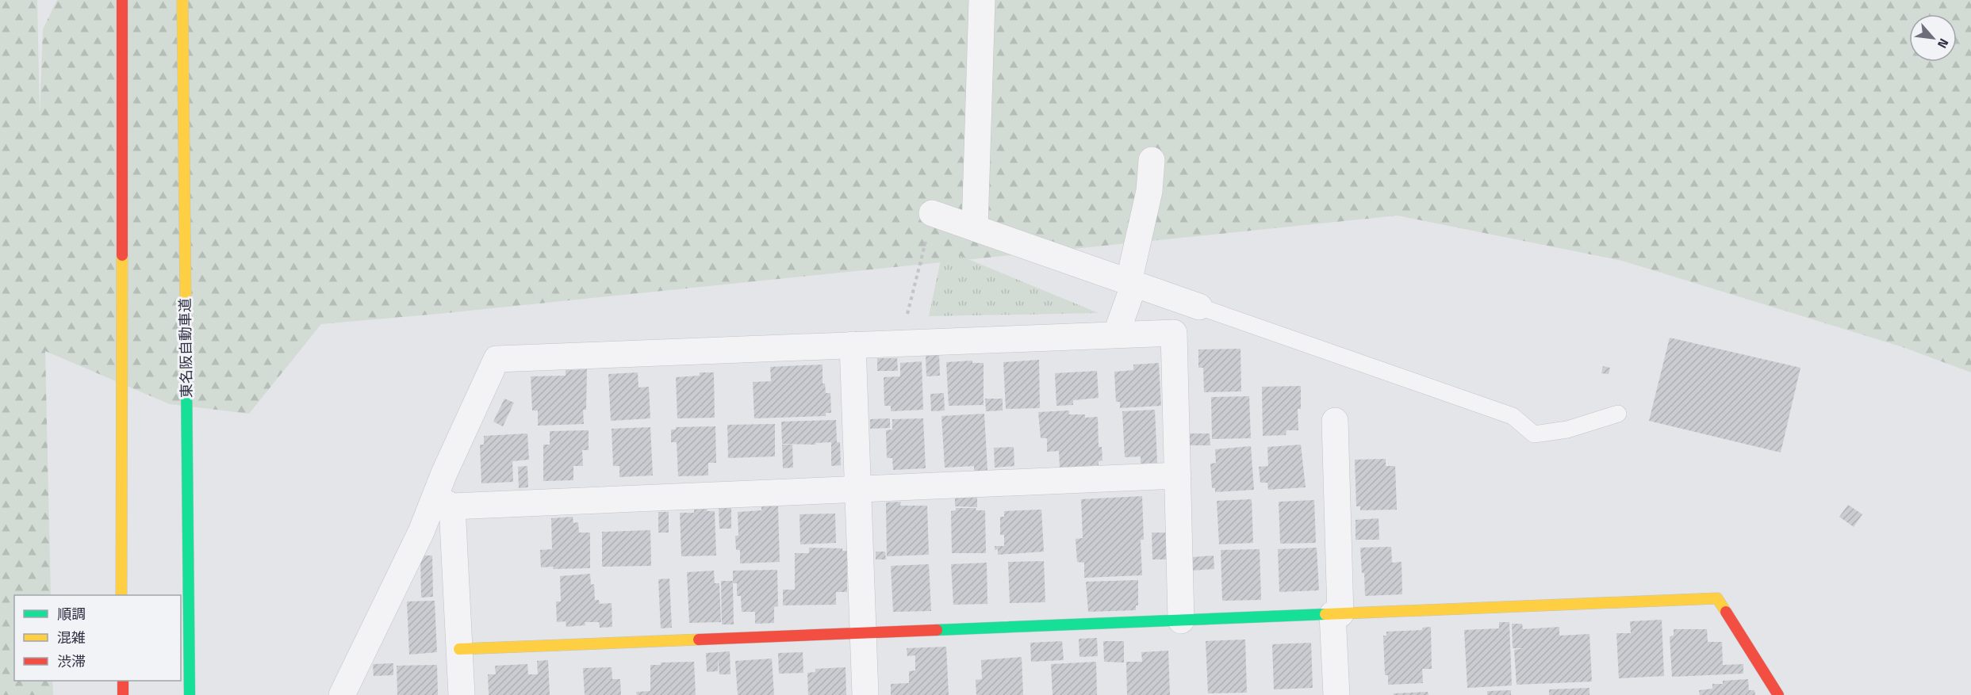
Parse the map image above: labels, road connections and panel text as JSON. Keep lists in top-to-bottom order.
{
  "streets": {
    "main road": ["東名阪自動車道"]
  },
  "legend": ["順調", "混雑", "渋滞"],
  "north": "bottom right"
}
